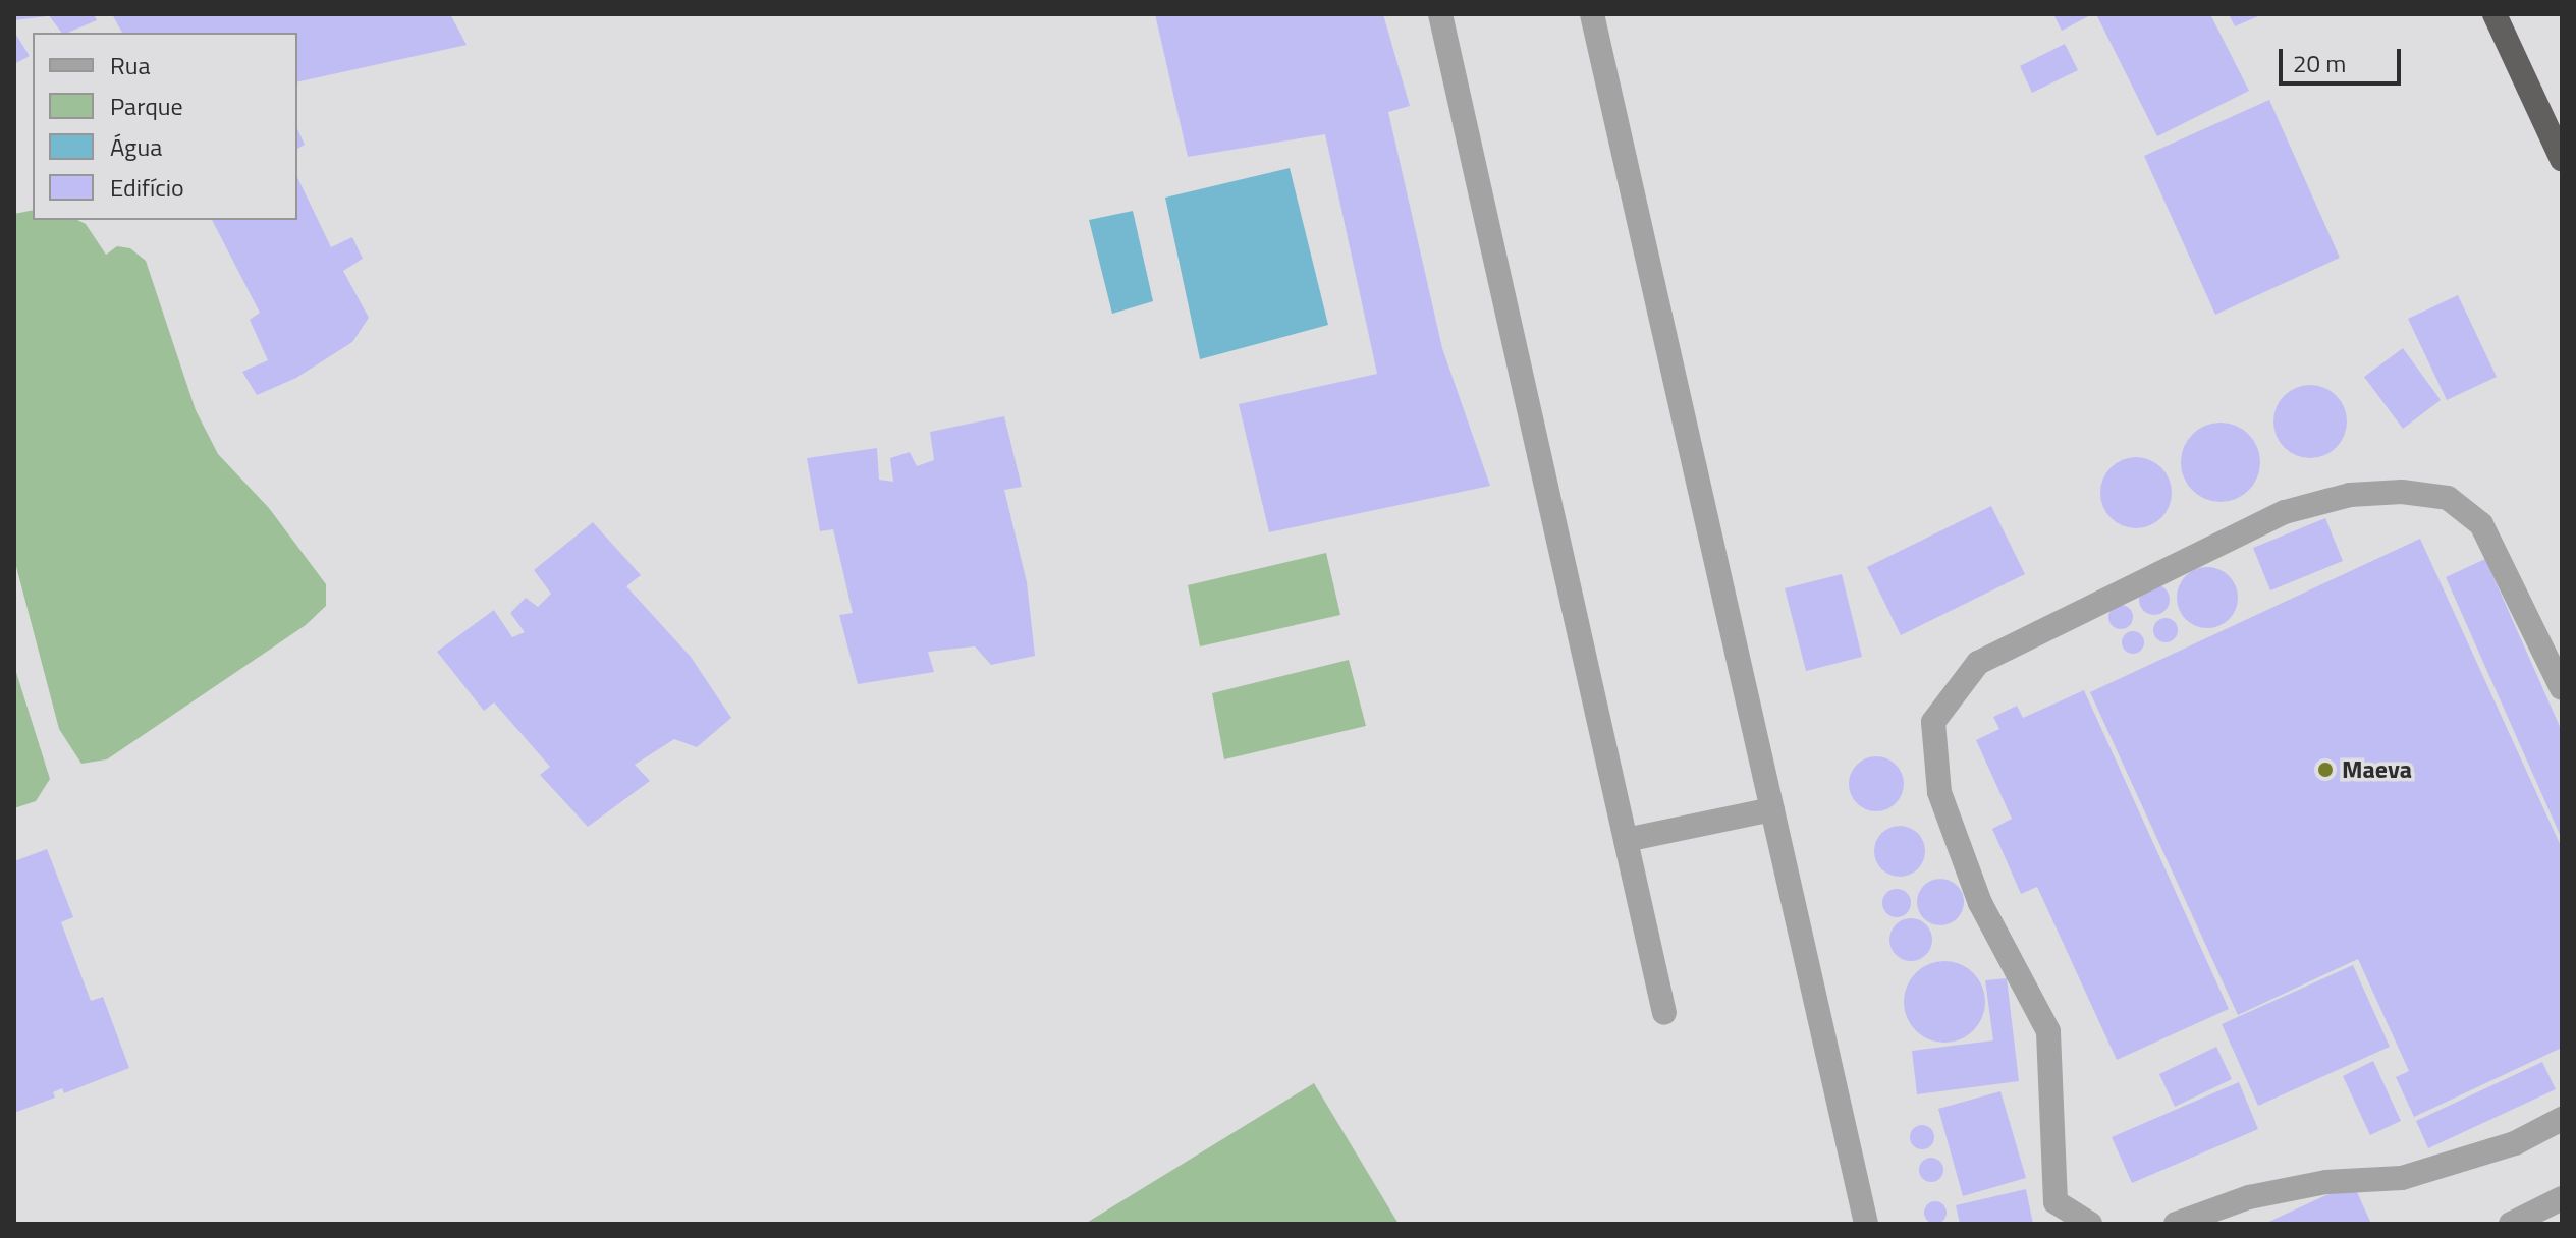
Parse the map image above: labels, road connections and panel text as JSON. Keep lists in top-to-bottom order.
{
  "places": ["Maeva"],
  "legend": [
    "Rua",
    "Parque",
    "Água",
    "Edifício"
  ],
  "scale_bar": "20 m"
}
